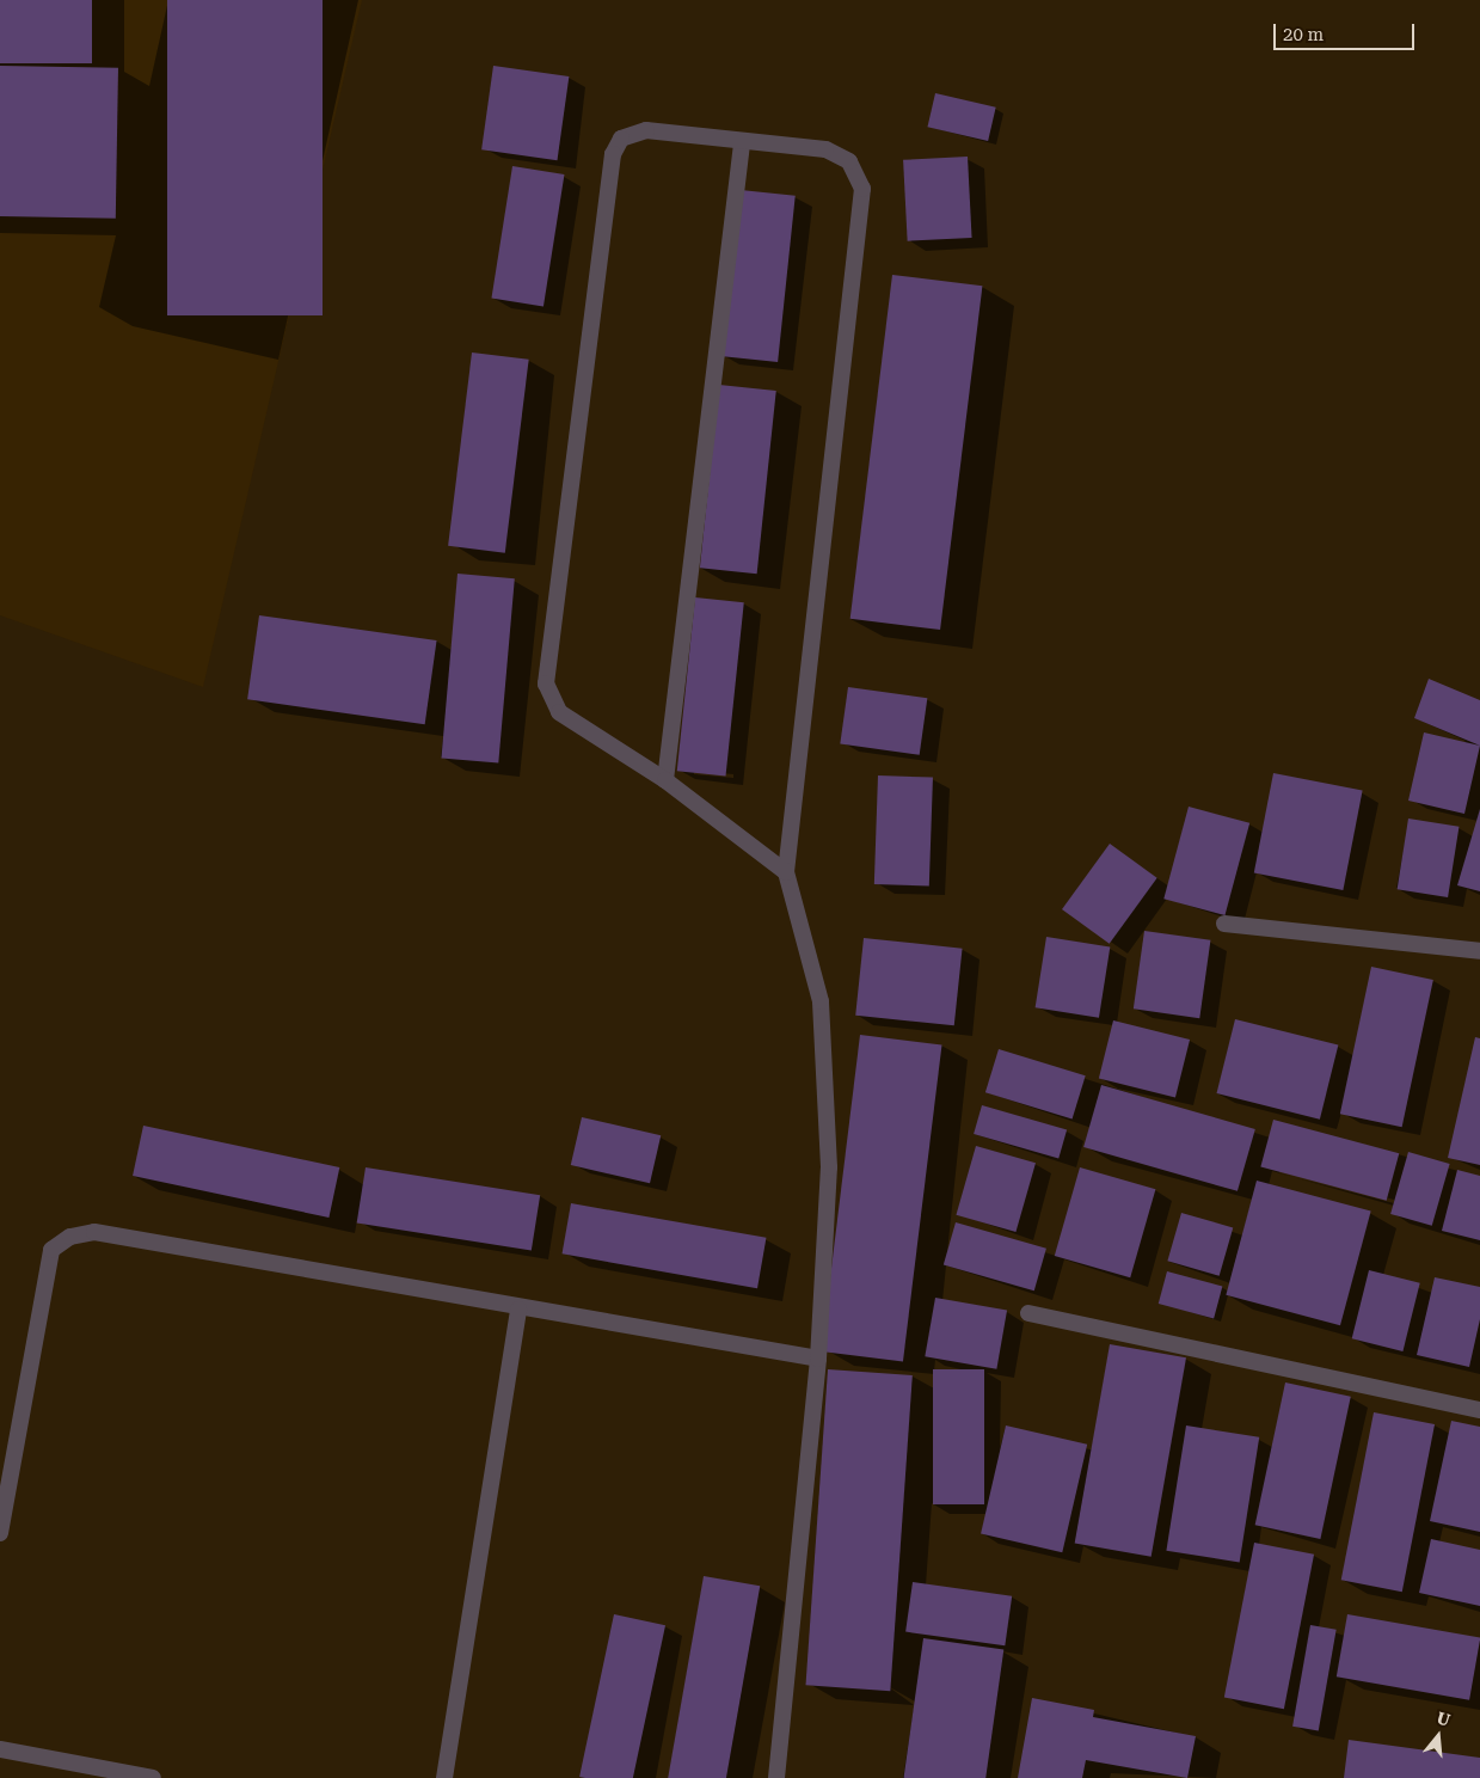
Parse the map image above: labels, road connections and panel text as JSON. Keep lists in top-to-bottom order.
{
  "scale_bar": "20 m",
  "north": "top"
}
